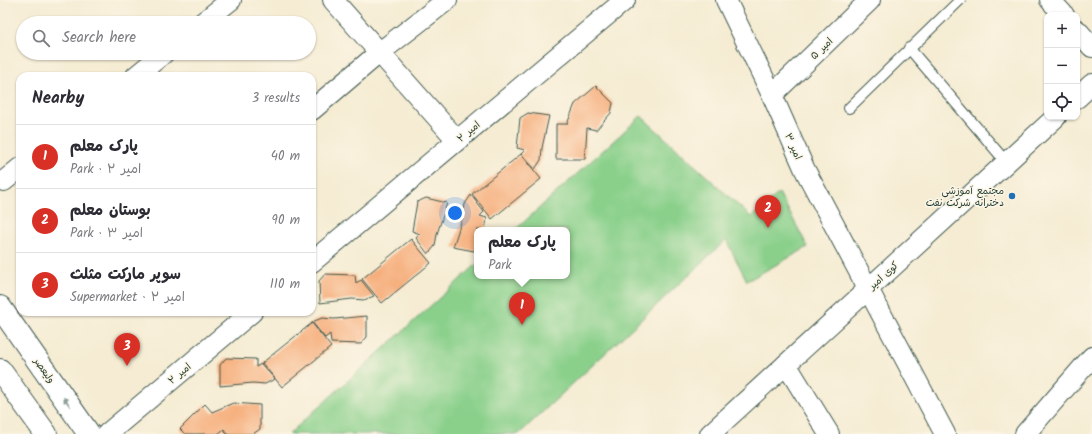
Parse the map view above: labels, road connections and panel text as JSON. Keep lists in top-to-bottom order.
{
  "streets": {
    "main road": ["ولیعصر"],
    "street": [
      "امیر ۵",
      "امیر ۲",
      "امیر ۳",
      "کوی امیر"
    ]
  },
  "crossings": [
    ["امیر ۵", "امیر ۳"],
    ["امیر ۳", "کوی امیر"]
  ],
  "places": ["مجتمع آموزشی دخترانه شرکت نفت"],
  "page": {
    "map_buttons": ["+", "−"],
    "search": "Search here",
    "heading": ["Nearby", "3 results"],
    "list": [
      {
        "mark": "1",
        "name": "پارک معلم",
        "note": "Park · امیر ۲",
        "value": "40 m"
      },
      {
        "mark": "2",
        "name": "بوستان معلم",
        "note": "Park · امیر ۳",
        "value": "90 m"
      },
      {
        "mark": "3",
        "name": "سوپر مارکت مثلث",
        "note": "Supermarket · امیر ۲",
        "value": "110 m"
      }
    ],
    "pins": ["2", "1", "3"],
    "popup": ["پارک معلم", "Park"]
  }
}
